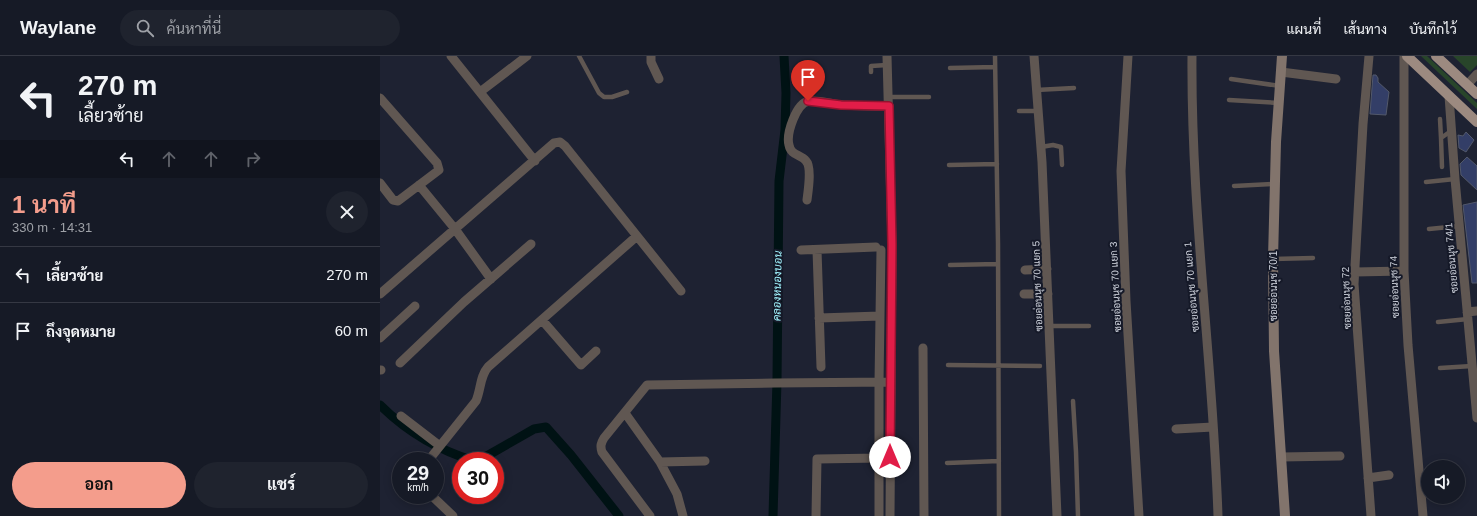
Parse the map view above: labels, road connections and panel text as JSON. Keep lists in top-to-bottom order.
{
  "streets": {
    "street": [
      "ซอยอ่อนนุช 74/1",
      "ซอยอ่อนนุช 70 แยก 5",
      "ซอยอ่อนนุช 70/1",
      "ซอยอ่อนนุช 70 แยก 3",
      "ซอยอ่อนนุช 70 แยก 1",
      "ซอยอ่อนนุช 74",
      "ซอยอ่อนนุช 72"
    ]
  },
  "water": ["คลองหนองบอน"],
  "page": {
    "header": "Waylane",
    "search": "ค้นหาที่นี่",
    "nav": ["แผนที่", "เส้นทาง", "บันทึกไว้"],
    "turn": ["270 m", "เลี้ยวซ้าย"],
    "heading": ["1 นาที", "330 m · 14:31"],
    "list": [
      {
        "name": "เลี้ยวซ้าย",
        "value": "270 m"
      },
      {
        "name": "ถึงจุดหมาย",
        "value": "60 m"
      }
    ],
    "speed": "29 km/h",
    "limit": "30",
    "buttons": ["ออก", "แชร์"]
  }
}
